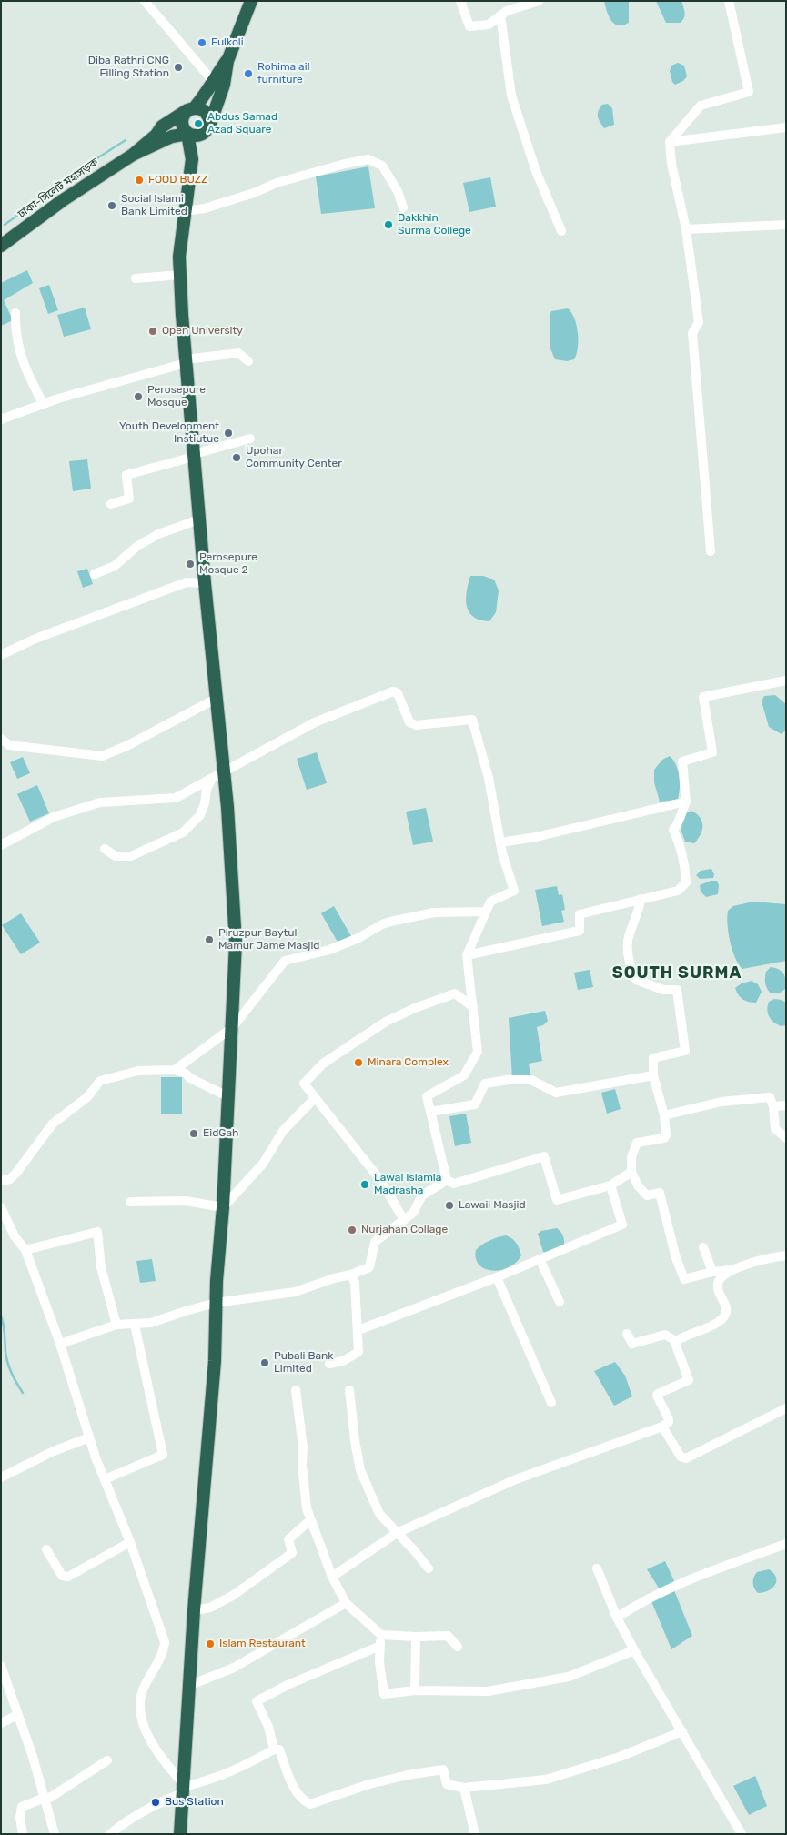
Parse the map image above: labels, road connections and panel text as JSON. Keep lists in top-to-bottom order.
{
  "streets": {
    "highway": ["ঢাকা-সিলেট মহাসড়ক"]
  },
  "districts": ["SOUTH SURMA"],
  "places": [
    "Fulkoli",
    "Diba Rathri CNG Filling Station",
    "Rohima ail furniture",
    "Abdus Samad Azad Square",
    "FOOD BUZZ",
    "Social Islami Bank Limited",
    "Dakkhin Surma College",
    "Open University",
    "Perosepure Mosque",
    "Youth Development Instiutue",
    "Upohar Community Center",
    "Perosepure Mosque 2",
    "Piruzpur Baytul Mamur Jame Masjid",
    "Minara Complex",
    "EidGah",
    "Lawai Islamia Madrasha",
    "Lawaii Masjid",
    "Nurjahan Collage",
    "Pubali Bank Limited",
    "Islam Restaurant",
    "Bus Station"
  ]
}
